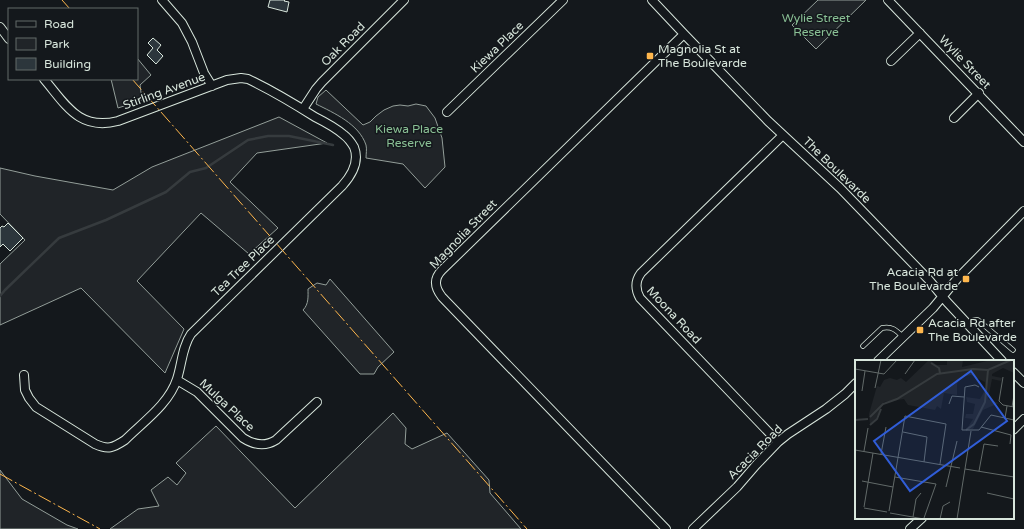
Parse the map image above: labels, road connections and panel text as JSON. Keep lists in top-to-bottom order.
{
  "streets": {
    "street": [
      "Oak Road",
      "Kiewa Place",
      "Wylie Street",
      "Stirling Avenue",
      "The Boulevarde",
      "Magnolia Street",
      "Tea Tree Place",
      "Moona Road",
      "Mulga Place",
      "Acacia Road"
    ]
  },
  "crossings": [
    ["Oak Road", "Stirling Avenue"],
    ["Oak Road", "Tea Tree Place"],
    ["Stirling Avenue", "Tea Tree Place"],
    ["The Boulevarde", "Magnolia Street"],
    ["The Boulevarde", "Moona Road"],
    ["Tea Tree Place", "Mulga Place"],
    ["Moona Road", "Acacia Road"]
  ],
  "parks": ["Wylie Street Reserve", "Kiewa Place Reserve"],
  "places": {
    "transit": ["Magnolia St at The Boulevarde", "Acacia Rd at The Boulevarde", "Acacia Rd after The Boulevarde"]
  },
  "legend": ["Road", "Park", "Building"]
}
